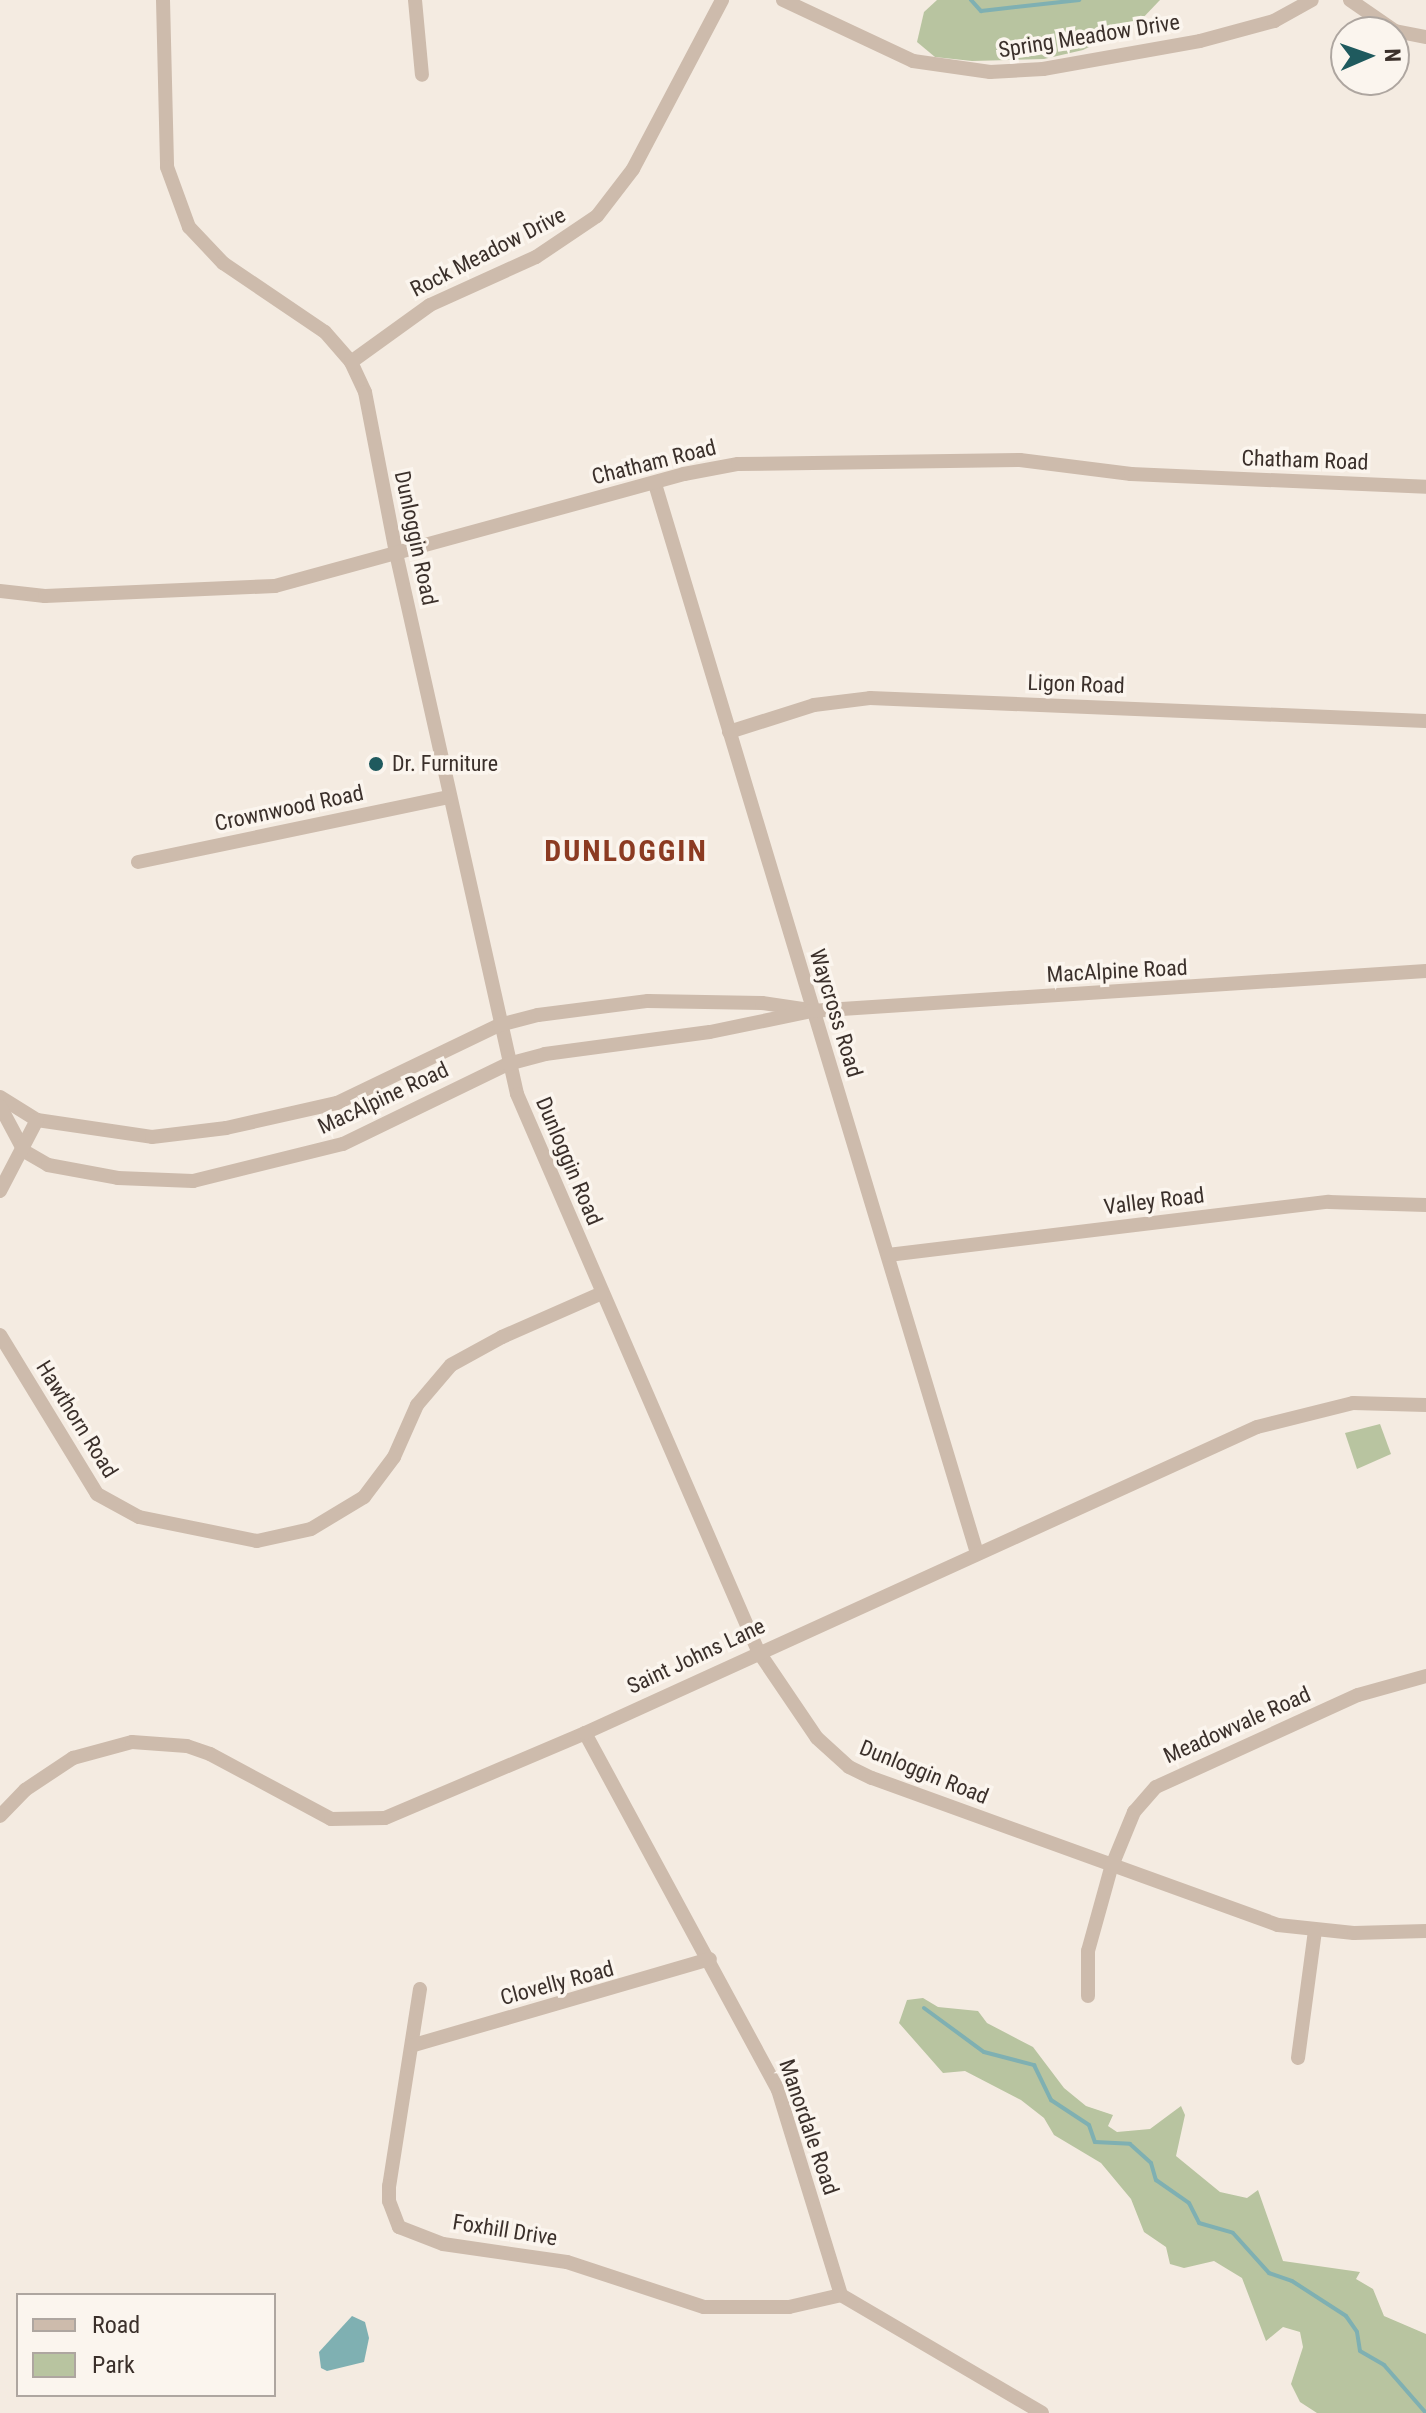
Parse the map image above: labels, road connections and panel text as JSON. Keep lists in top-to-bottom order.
{
  "streets": {
    "street": [
      "Spring Meadow Drive",
      "Rock Meadow Drive",
      "Chatham Road",
      "Dunloggin Road",
      "Ligon Road",
      "Crownwood Road",
      "MacAlpine Road",
      "Waycross Road",
      "Valley Road",
      "Hawthorn Road",
      "Saint Johns Lane",
      "Meadowvale Road",
      "Clovelly Road",
      "Manordale Road",
      "Foxhill Drive"
    ]
  },
  "crossings": [
    ["Rock Meadow Drive", "Dunloggin Road"],
    ["Chatham Road", "Dunloggin Road"],
    ["Chatham Road", "Waycross Road"],
    ["Dunloggin Road", "Crownwood Road"],
    ["Dunloggin Road", "MacAlpine Road"],
    ["Dunloggin Road", "Hawthorn Road"],
    ["Dunloggin Road", "Saint Johns Lane"],
    ["Dunloggin Road", "Meadowvale Road"],
    ["Ligon Road", "Waycross Road"],
    ["MacAlpine Road", "Waycross Road"],
    ["Waycross Road", "Valley Road"],
    ["Waycross Road", "Saint Johns Lane"],
    ["Saint Johns Lane", "Manordale Road"],
    ["Clovelly Road", "Manordale Road"],
    ["Clovelly Road", "Foxhill Drive"],
    ["Manordale Road", "Foxhill Drive"]
  ],
  "districts": ["DUNLOGGIN"],
  "places": ["Dr. Furniture"],
  "legend": ["Road", "Park"],
  "north": "right"
}
